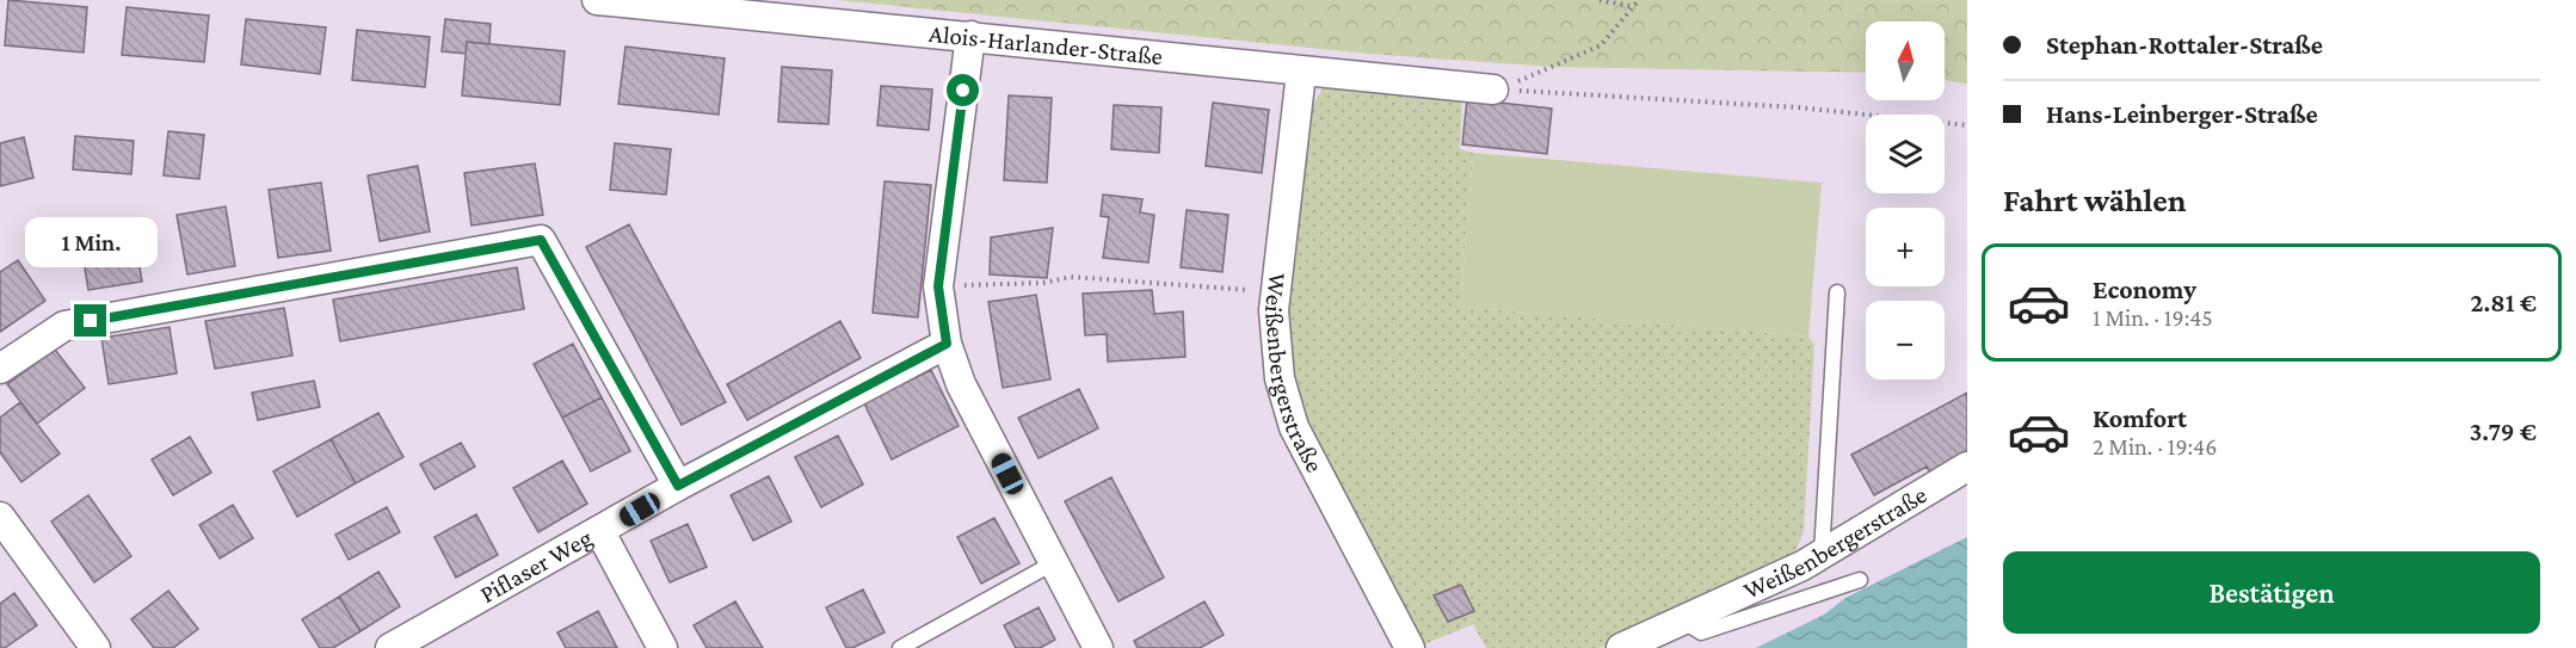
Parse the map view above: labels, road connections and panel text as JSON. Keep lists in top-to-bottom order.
{
  "streets": {
    "street": ["Alois-Harlander-Straße", "Weißenbergerstraße", "Piflaser Weg"]
  },
  "crossings": [
    ["Alois-Harlander-Straße", "Weißenbergerstraße"]
  ],
  "north": "top",
  "page": {
    "banner": ["Stephan-Rottaler-Straße", "Hans-Leinberger-Straße"],
    "map_buttons": ["+", "−"],
    "heading": "Fahrt wählen",
    "bubble": "1 Min.",
    "list": [
      {
        "name": "Economy",
        "note": "1 Min. · 19:45",
        "value": "2.81 €"
      },
      {
        "name": "Komfort",
        "note": "2 Min. · 19:46",
        "value": "3.79 €"
      }
    ],
    "buttons": "Bestätigen"
  }
}
